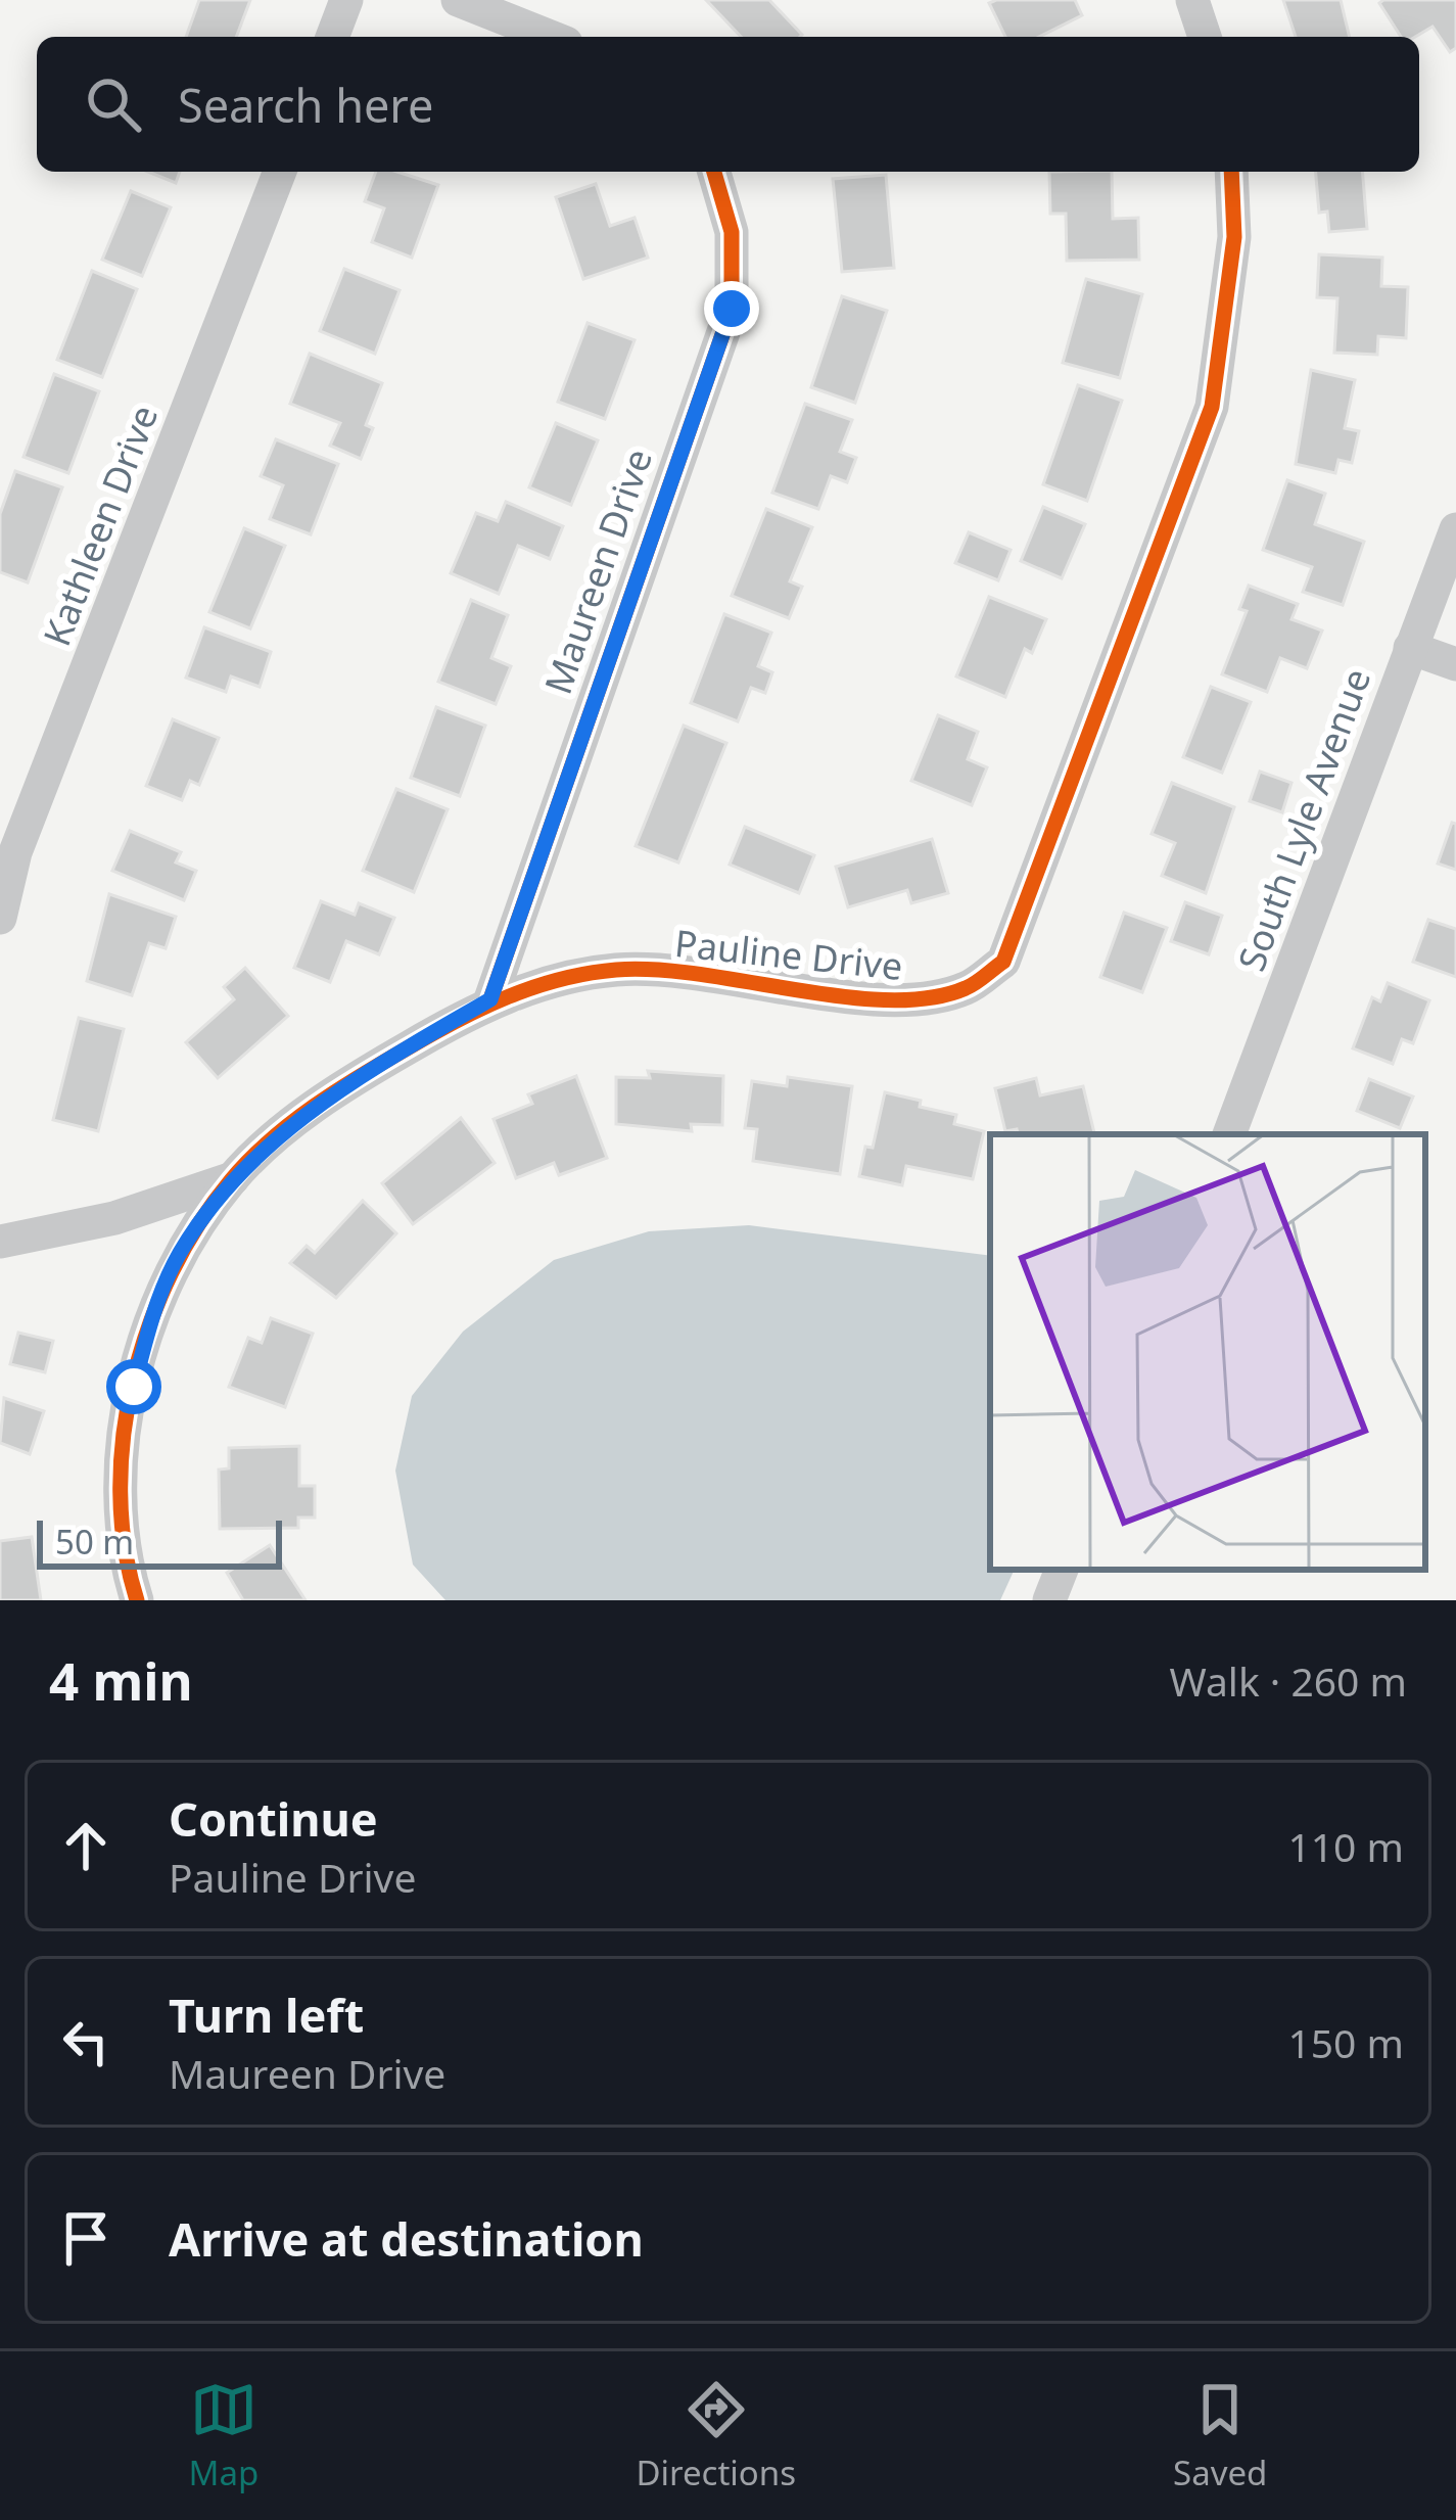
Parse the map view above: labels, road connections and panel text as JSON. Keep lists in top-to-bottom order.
{
  "streets": {
    "street": [
      "Kathleen Drive",
      "Maureen Drive",
      "South Lyle Avenue",
      "Pauline Drive"
    ]
  },
  "crossings": [
    ["Maureen Drive", "Pauline Drive"]
  ],
  "scale_bar": "50 m",
  "page": {
    "search": "Search here",
    "scale": "50 m",
    "heading": ["4 min", "Walk · 260 m"],
    "list": [
      ["Continue", "Pauline Drive", "110 m"],
      ["Turn left", "Maureen Drive", "150 m"],
      "Arrive at destination"
    ],
    "nav": ["Map", "Directions", "Saved"]
  }
}
